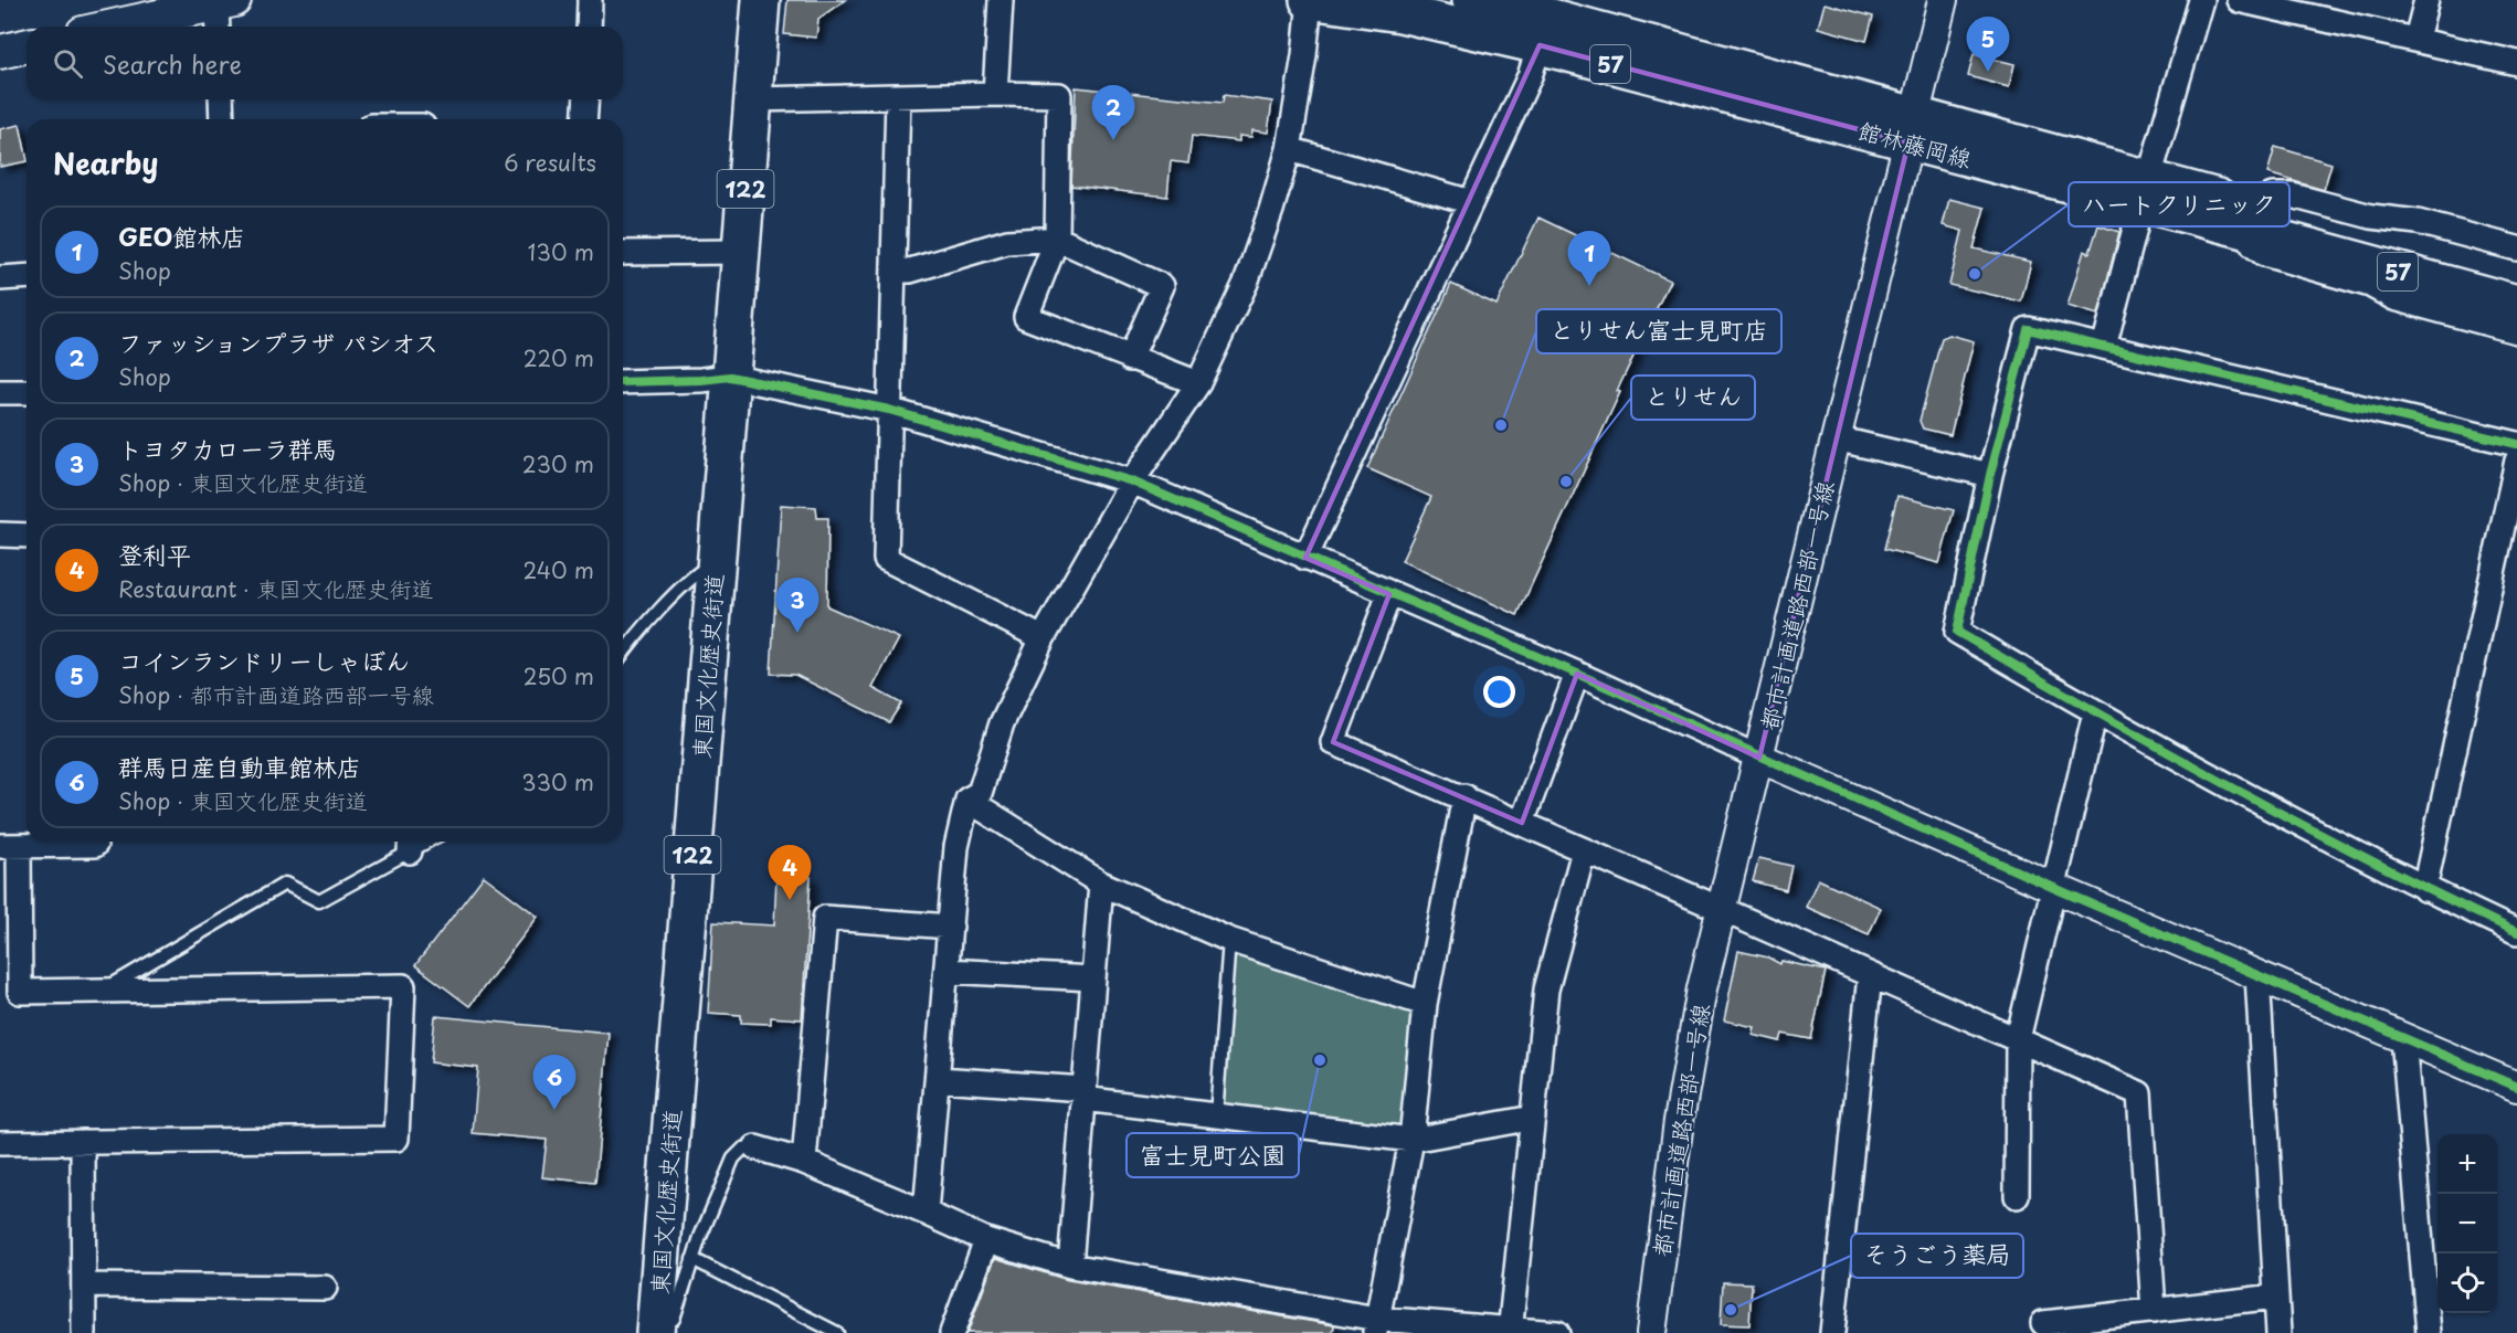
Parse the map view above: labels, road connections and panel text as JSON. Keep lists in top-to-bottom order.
{
  "streets": {
    "main road": [
      "57",
      "館林藤岡線",
      "122",
      "東国文化歴史街道"
    ],
    "street": ["都市計画道路西部一号線"]
  },
  "crossings": [
    ["館林藤岡線", "都市計画道路西部一号線"]
  ],
  "places": [
    "ハートクリニック",
    "とりせん富士見町店",
    "とりせん",
    "富士見町公園",
    "そうごう薬局"
  ],
  "page": {
    "pins": [
      "5",
      "2",
      "1",
      "3",
      "4",
      "6"
    ],
    "search": "Search here",
    "heading": ["Nearby", "6 results"],
    "list": [
      {
        "mark": "1",
        "name": "GEO館林店",
        "note": "Shop",
        "value": "130 m"
      },
      {
        "mark": "2",
        "name": "ファッションプラザ パシオス",
        "note": "Shop",
        "value": "220 m"
      },
      {
        "mark": "3",
        "name": "トヨタカローラ群馬",
        "note": "Shop · 東国文化歴史街道",
        "value": "230 m"
      },
      {
        "mark": "4",
        "name": "登利平",
        "note": "Restaurant · 東国文化歴史街道",
        "value": "240 m"
      },
      {
        "mark": "5",
        "name": "コインランドリーしゃぼん",
        "note": "Shop · 都市計画道路西部一号線",
        "value": "250 m"
      },
      {
        "mark": "6",
        "name": "群馬日産自動車館林店",
        "note": "Shop · 東国文化歴史街道",
        "value": "330 m"
      }
    ],
    "map_buttons": ["+", "−"]
  }
}
